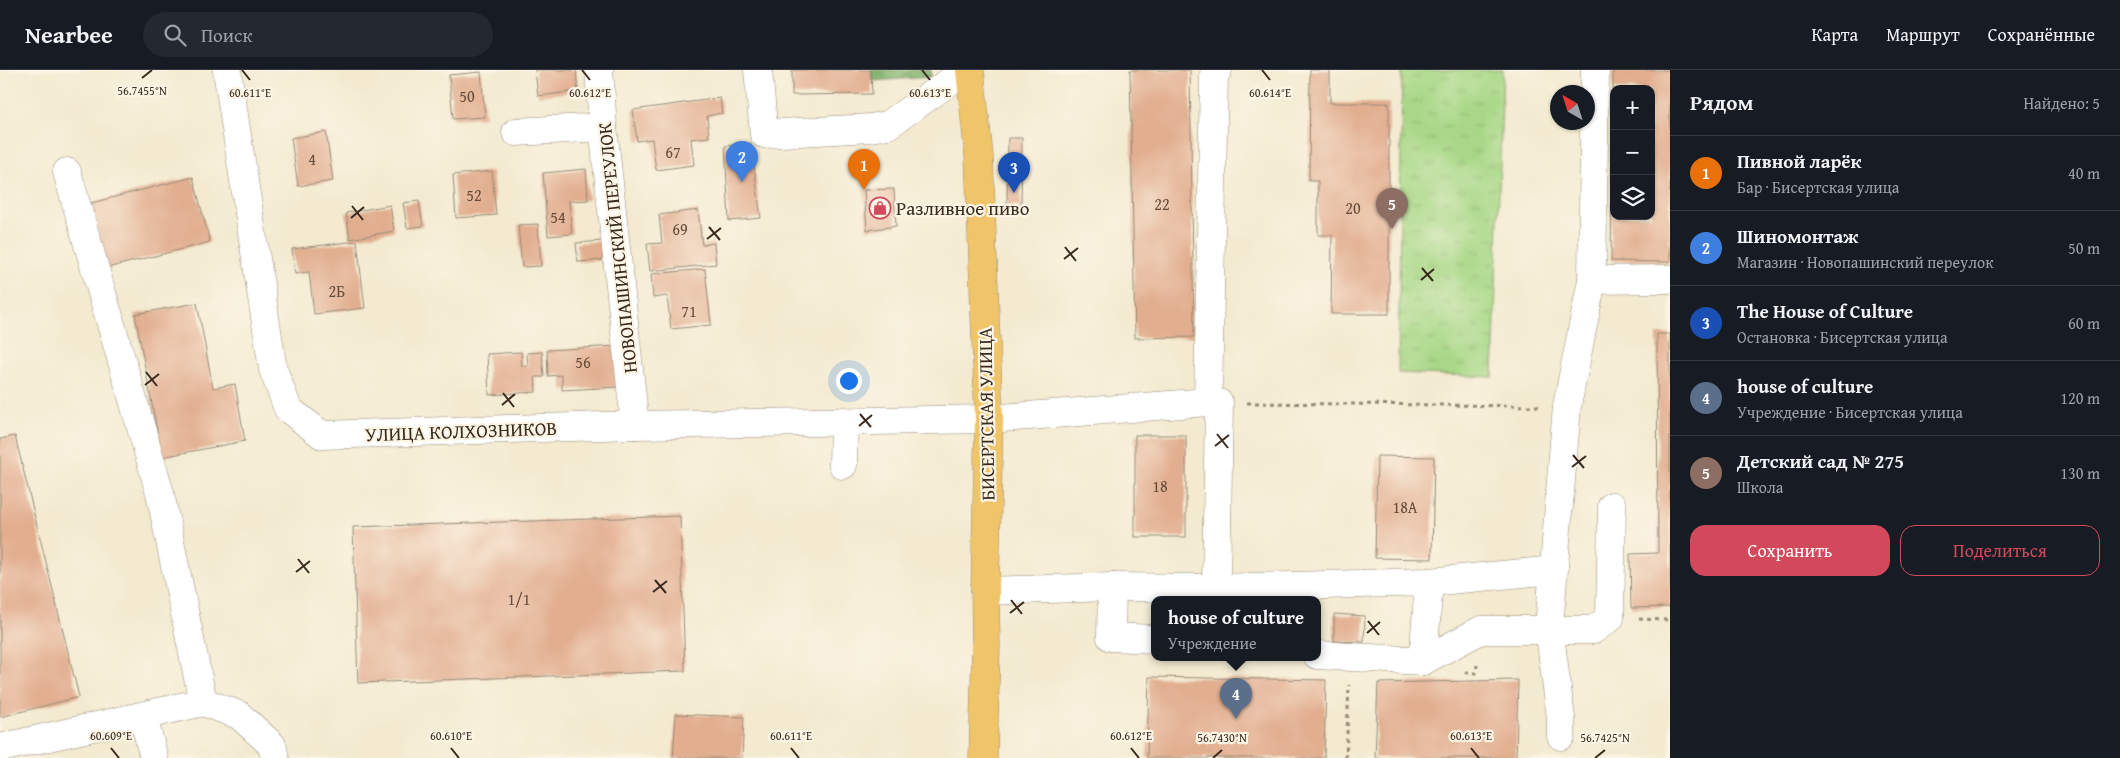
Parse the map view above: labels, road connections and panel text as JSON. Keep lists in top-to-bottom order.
{
  "streets": {
    "main road": ["БИСЕРТСКАЯ УЛИЦА"],
    "street": ["НОВОПАШИНСКИЙ ПЕРЕУЛОК", "УЛИЦА КОЛХОЗНИКОВ"]
  },
  "crossings": [
    ["НОВОПАШИНСКИЙ ПЕРЕУЛОК", "УЛИЦА КОЛХОЗНИКОВ"],
    ["БИСЕРТСКАЯ УЛИЦА", "УЛИЦА КОЛХОЗНИКОВ"]
  ],
  "places": {
    "shop": ["Разливное пиво"]
  },
  "house_numbers": [
    "50",
    "67",
    "4",
    "52",
    "22",
    "20",
    "54",
    "69",
    "2Б",
    "71",
    "56",
    "18",
    "18А",
    "1/1"
  ],
  "north": "top left",
  "page": {
    "header": "Nearbee",
    "search": "Поиск",
    "nav": ["Карта", "Маршрут", "Сохранённые"],
    "heading": ["Рядом", "Найдено: 5"],
    "map_buttons": ["+", "−"],
    "list": [
      {
        "mark": "1",
        "name": "Пивной ларёк",
        "note": "Бар · Бисертская улица",
        "value": "40 m"
      },
      {
        "mark": "2",
        "name": "Шиномонтаж",
        "note": "Магазин · Новопашинский переулок",
        "value": "50 m"
      },
      {
        "mark": "3",
        "name": "The House of Culture",
        "note": "Остановка · Бисертская улица",
        "value": "60 m"
      },
      {
        "mark": "4",
        "name": "house of culture",
        "note": "Учреждение · Бисертская улица",
        "value": "120 m"
      },
      {
        "mark": "5",
        "name": "Детский сад № 275",
        "note": "Школа",
        "value": "130 m"
      }
    ],
    "pins": [
      "2",
      "1",
      "3",
      "5",
      "4"
    ],
    "buttons": ["Сохранить", "Поделиться"],
    "popup": ["house of culture", "Учреждение"]
  },
  "coordinates": [
    "56.7455°N",
    "60.614°E",
    "60.611°E",
    "60.612°E",
    "60.613°E",
    "60.609°E",
    "60.610°E",
    "56.7430°N",
    "56.7425°N"
  ]
}
